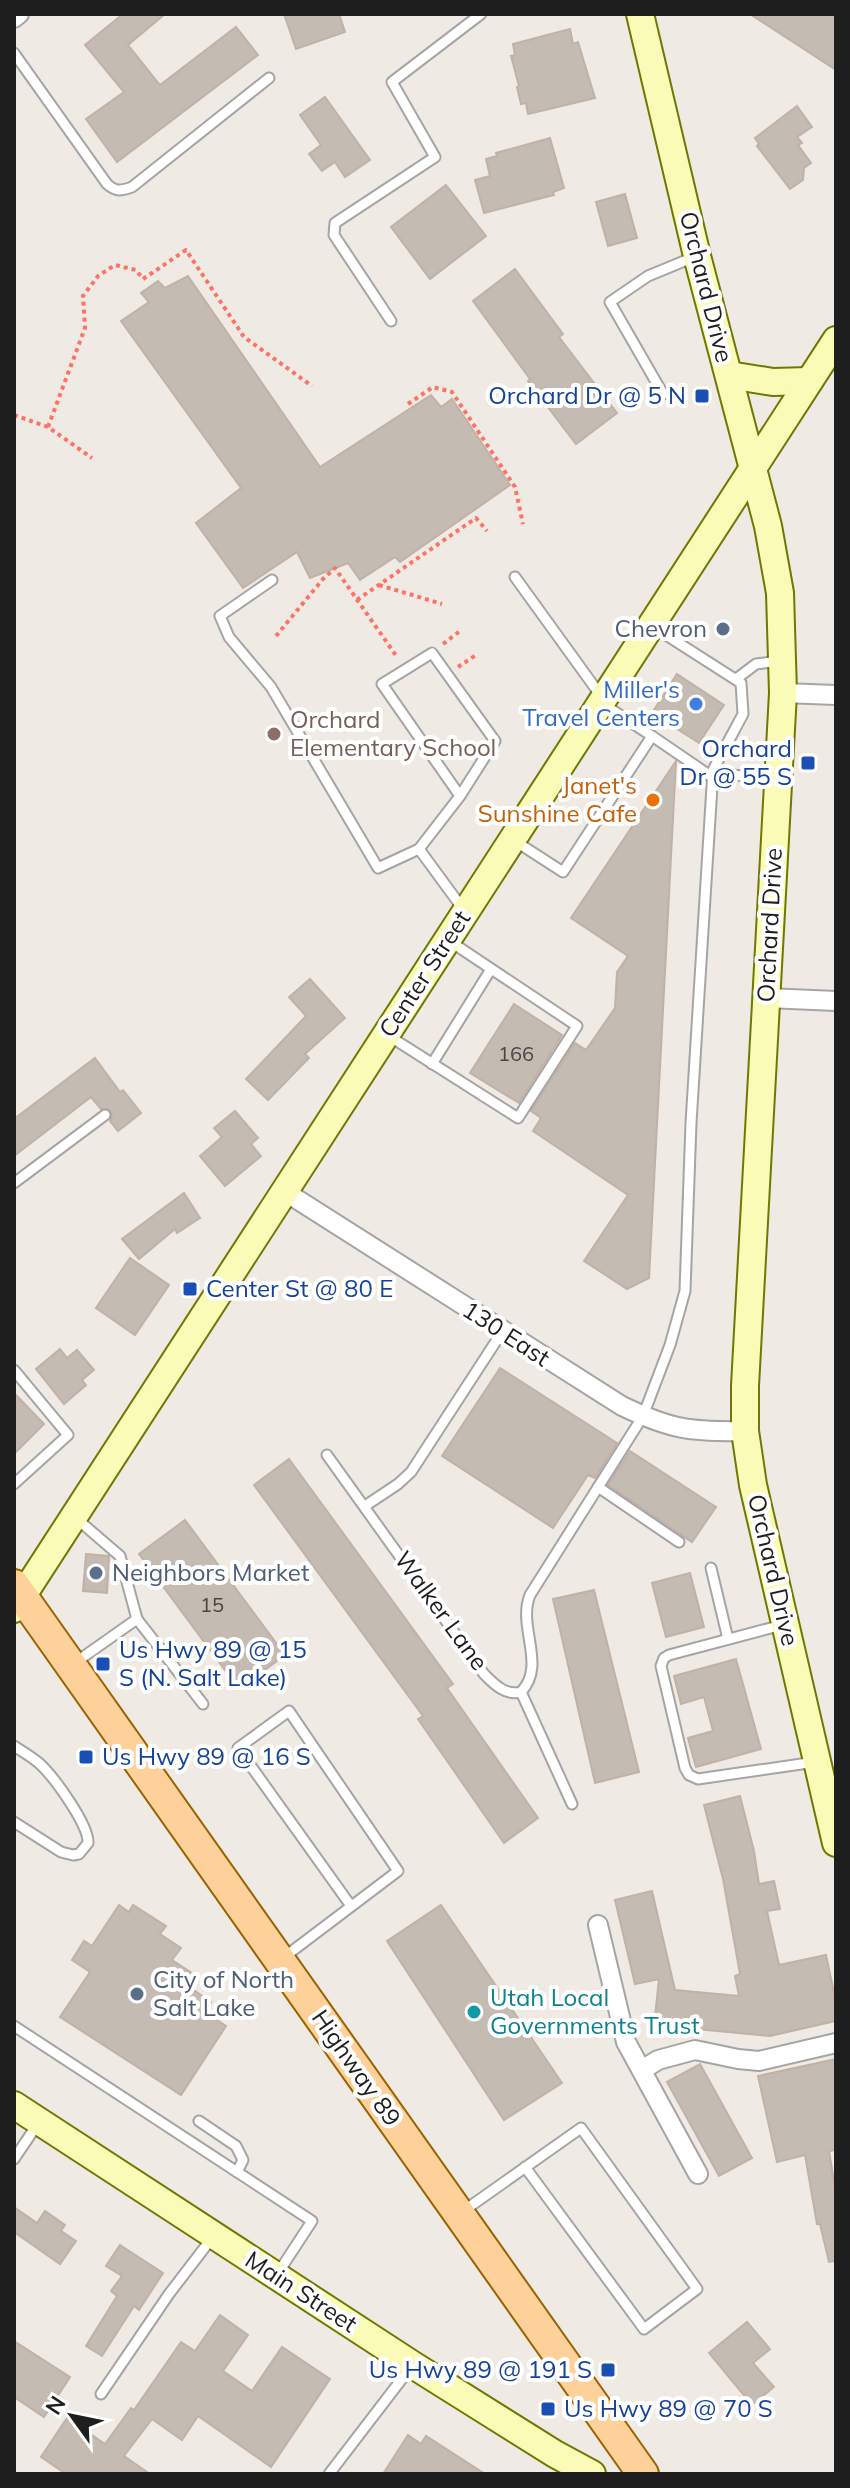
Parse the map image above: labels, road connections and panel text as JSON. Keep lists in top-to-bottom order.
{
  "streets": {
    "main road": [
      "Orchard Drive",
      "Center Street",
      "Highway 89",
      "Main Street"
    ],
    "street": ["130 East"],
    "lane": ["Walker Lane"]
  },
  "crossings": [
    ["Orchard Drive", "Center Street"],
    ["Orchard Drive", "130 East"],
    ["Center Street", "130 East"],
    ["Center Street", "Highway 89"]
  ],
  "places": {
    "transit": [
      "Orchard Dr @ 5 N",
      "Orchard Dr @ 55 S",
      "Center St @ 80 E",
      "Us Hwy 89 @ 15 S (N. Salt Lake)",
      "Us Hwy 89 @ 16 S",
      "Us Hwy 89 @ 191 S",
      "Us Hwy 89 @ 70 S"
    ],
    "other": [
      "Chevron",
      "Miller's Travel Centers",
      "Orchard Elementary School",
      "Janet's Sunshine Cafe",
      "Neighbors Market",
      "City of North Salt Lake",
      "Utah Local Governments Trust"
    ]
  },
  "house_numbers": ["166", "15"],
  "north": "top left"
}
